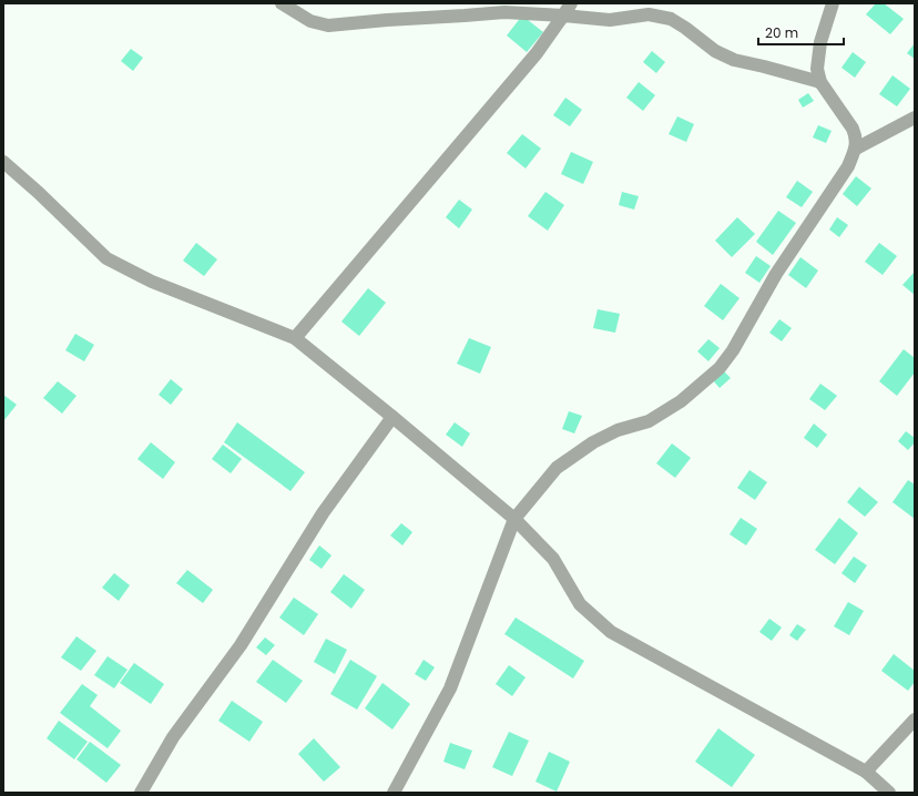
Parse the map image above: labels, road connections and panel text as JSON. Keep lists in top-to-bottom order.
{
  "scale_bar": "20 m"
}
